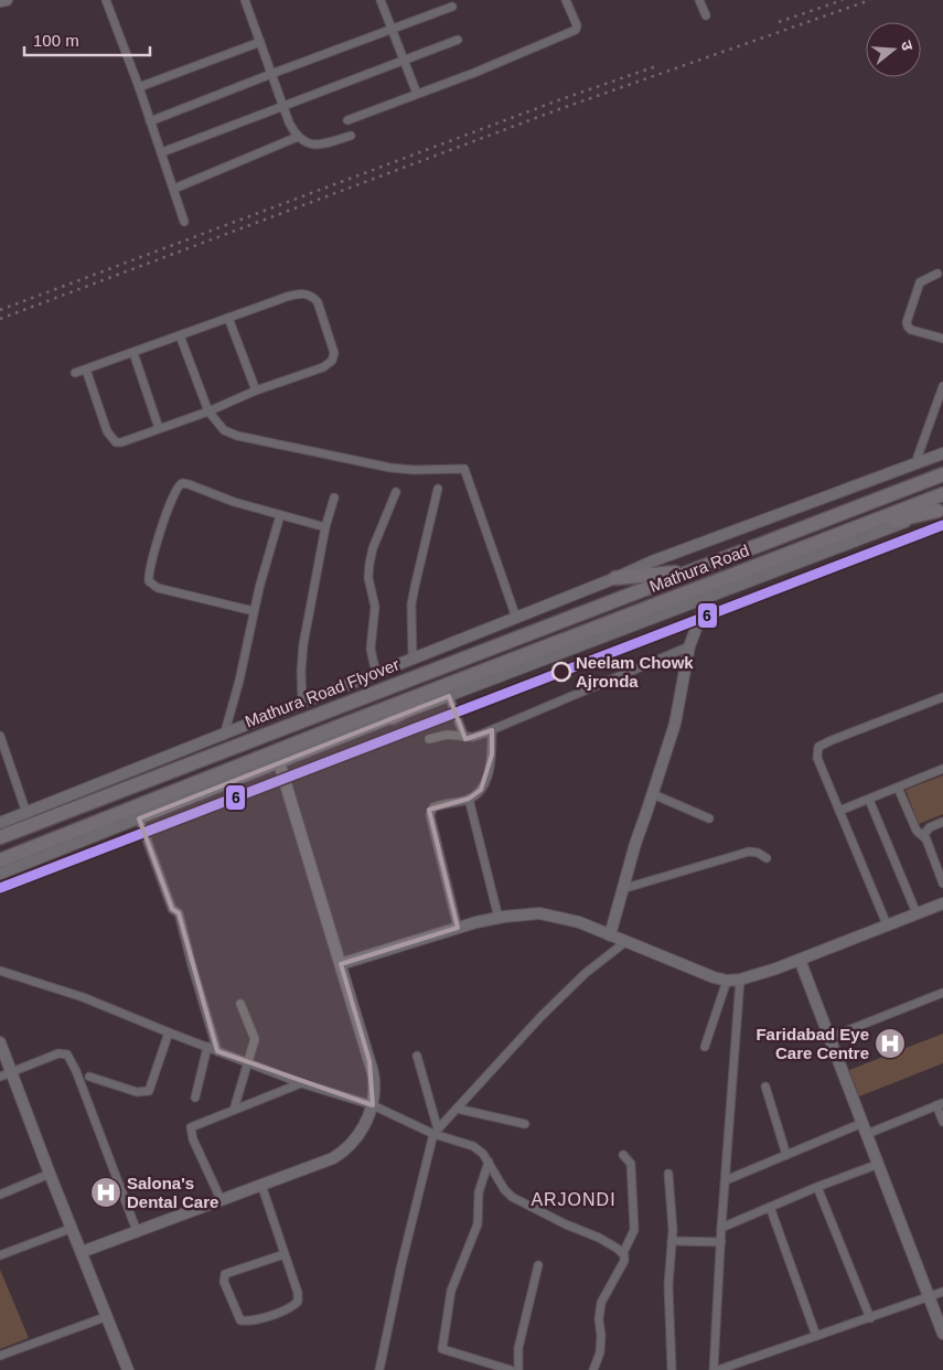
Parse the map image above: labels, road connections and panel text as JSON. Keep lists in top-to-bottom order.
{
  "streets": {
    "highway": ["Mathura Road", "Mathura Road Flyover"]
  },
  "crossings": [
    ["Mathura Road", "Mathura Road Flyover"]
  ],
  "districts": ["ARJONDI"],
  "places": {
    "other": ["Neelam Chowk Ajronda"],
    "hospital": ["Faridabad Eye Care Centre", "Salona's Dental Care"]
  },
  "lines": ["transit line 6"],
  "scale_bar": "100 m",
  "north": "right"
}
